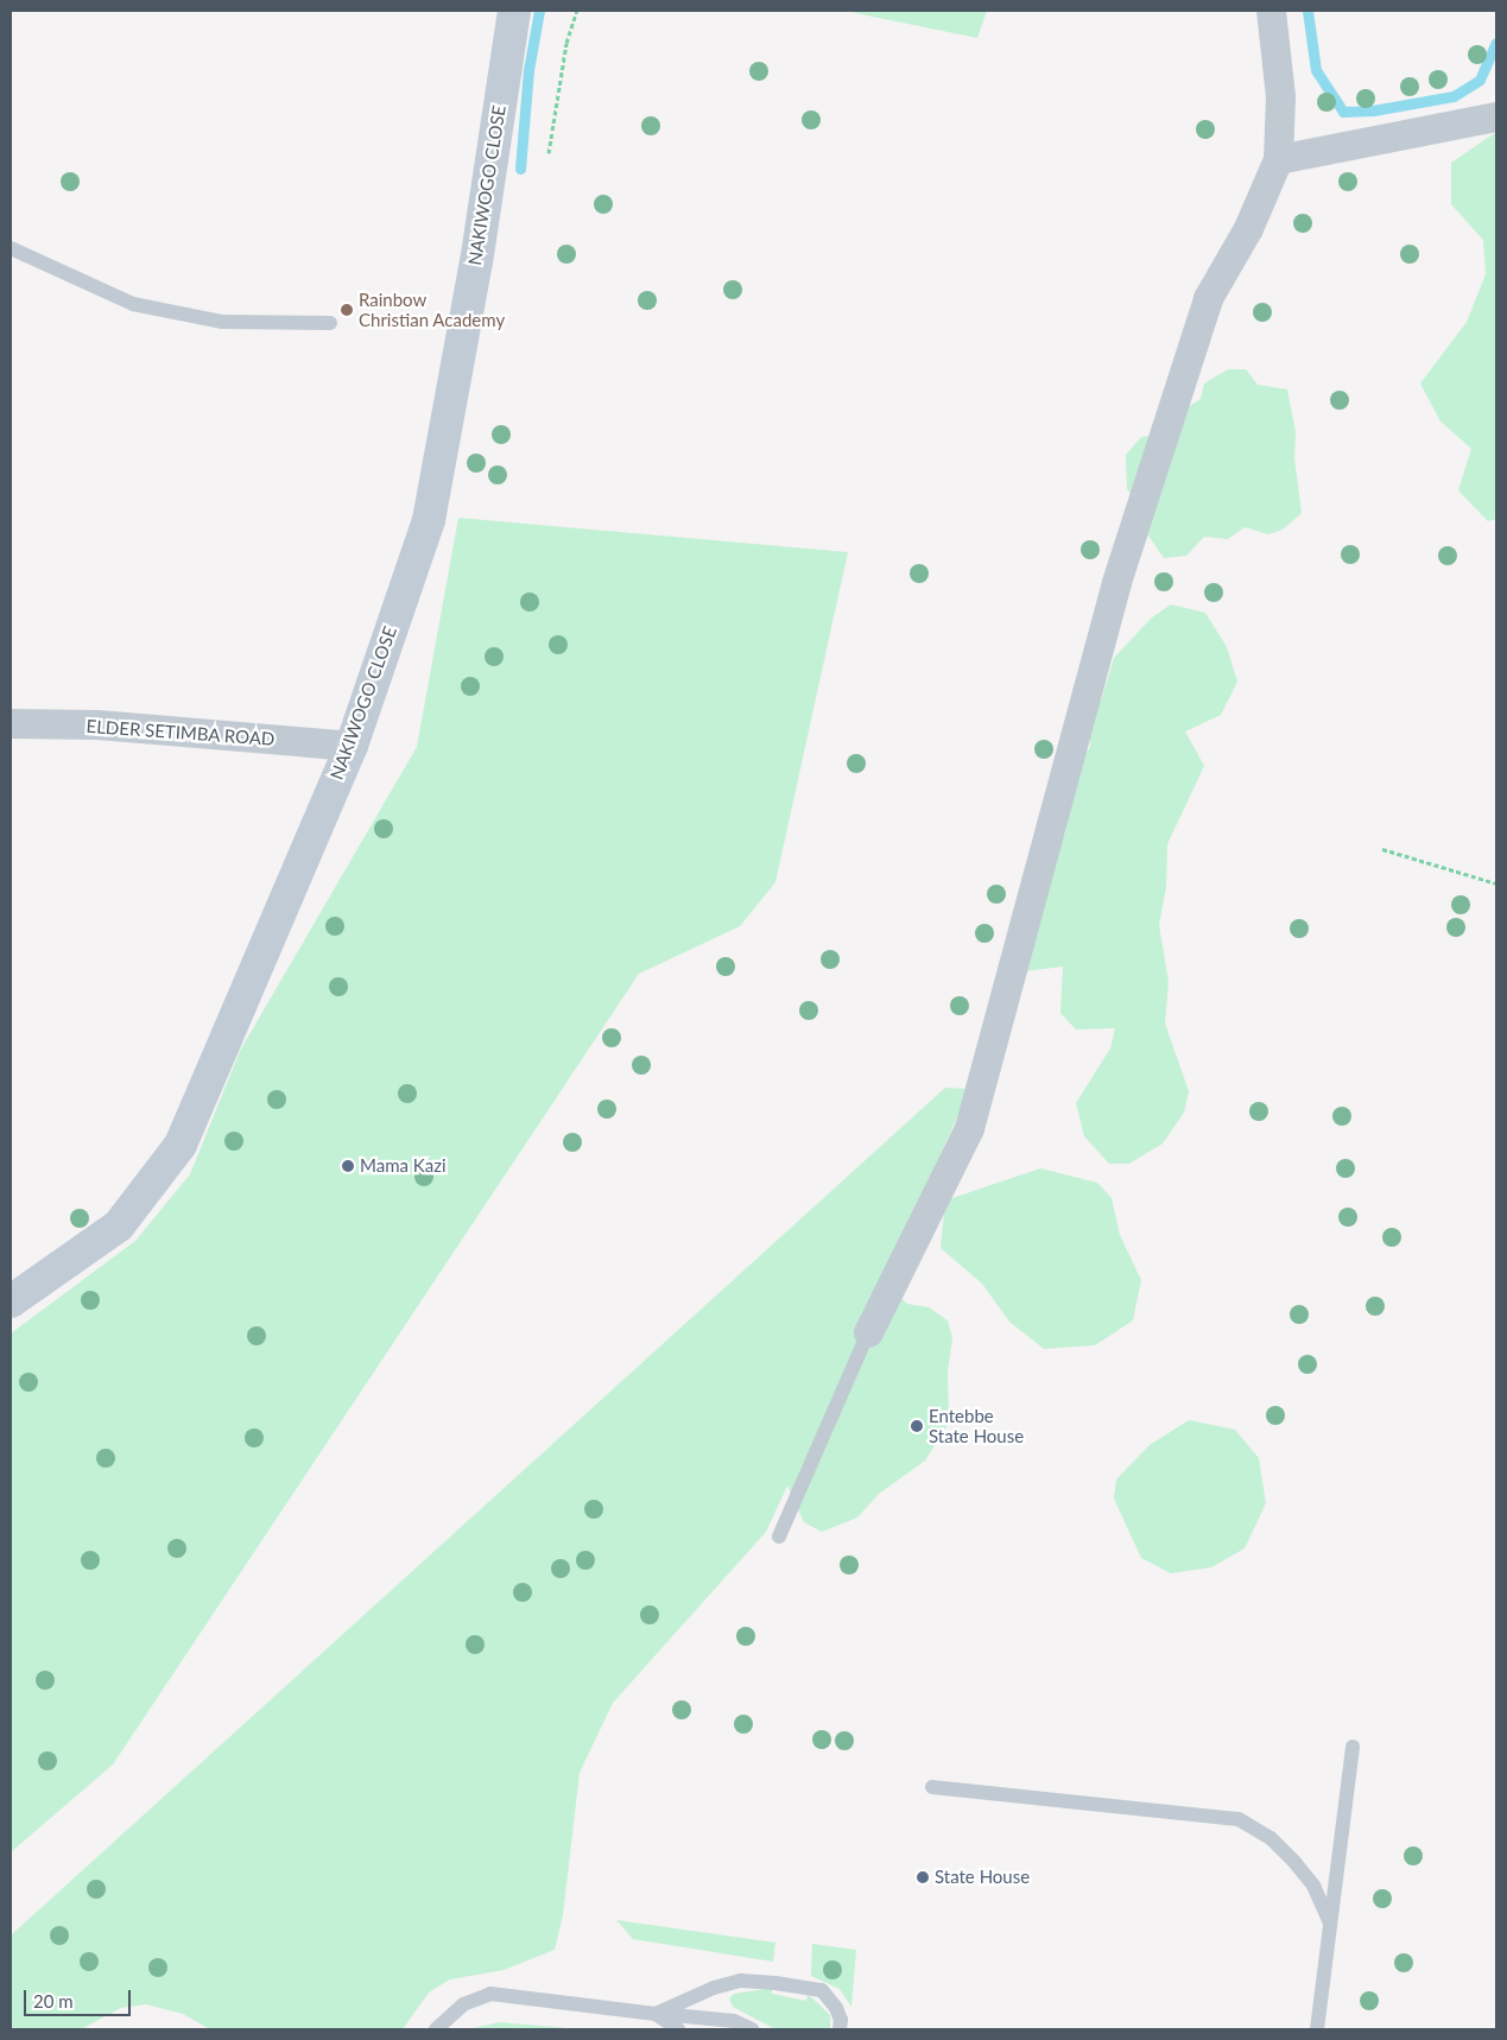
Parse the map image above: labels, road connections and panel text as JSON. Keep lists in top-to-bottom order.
{
  "streets": {
    "street": ["NAKIWOGO CLOSE", "ELDER SETIMBA ROAD"]
  },
  "crossings": [
    ["NAKIWOGO CLOSE", "ELDER SETIMBA ROAD"]
  ],
  "places": [
    "Rainbow Christian Academy",
    "Mama Kazi",
    "Entebbe State House",
    "State House"
  ],
  "scale_bar": "20 m"
}
